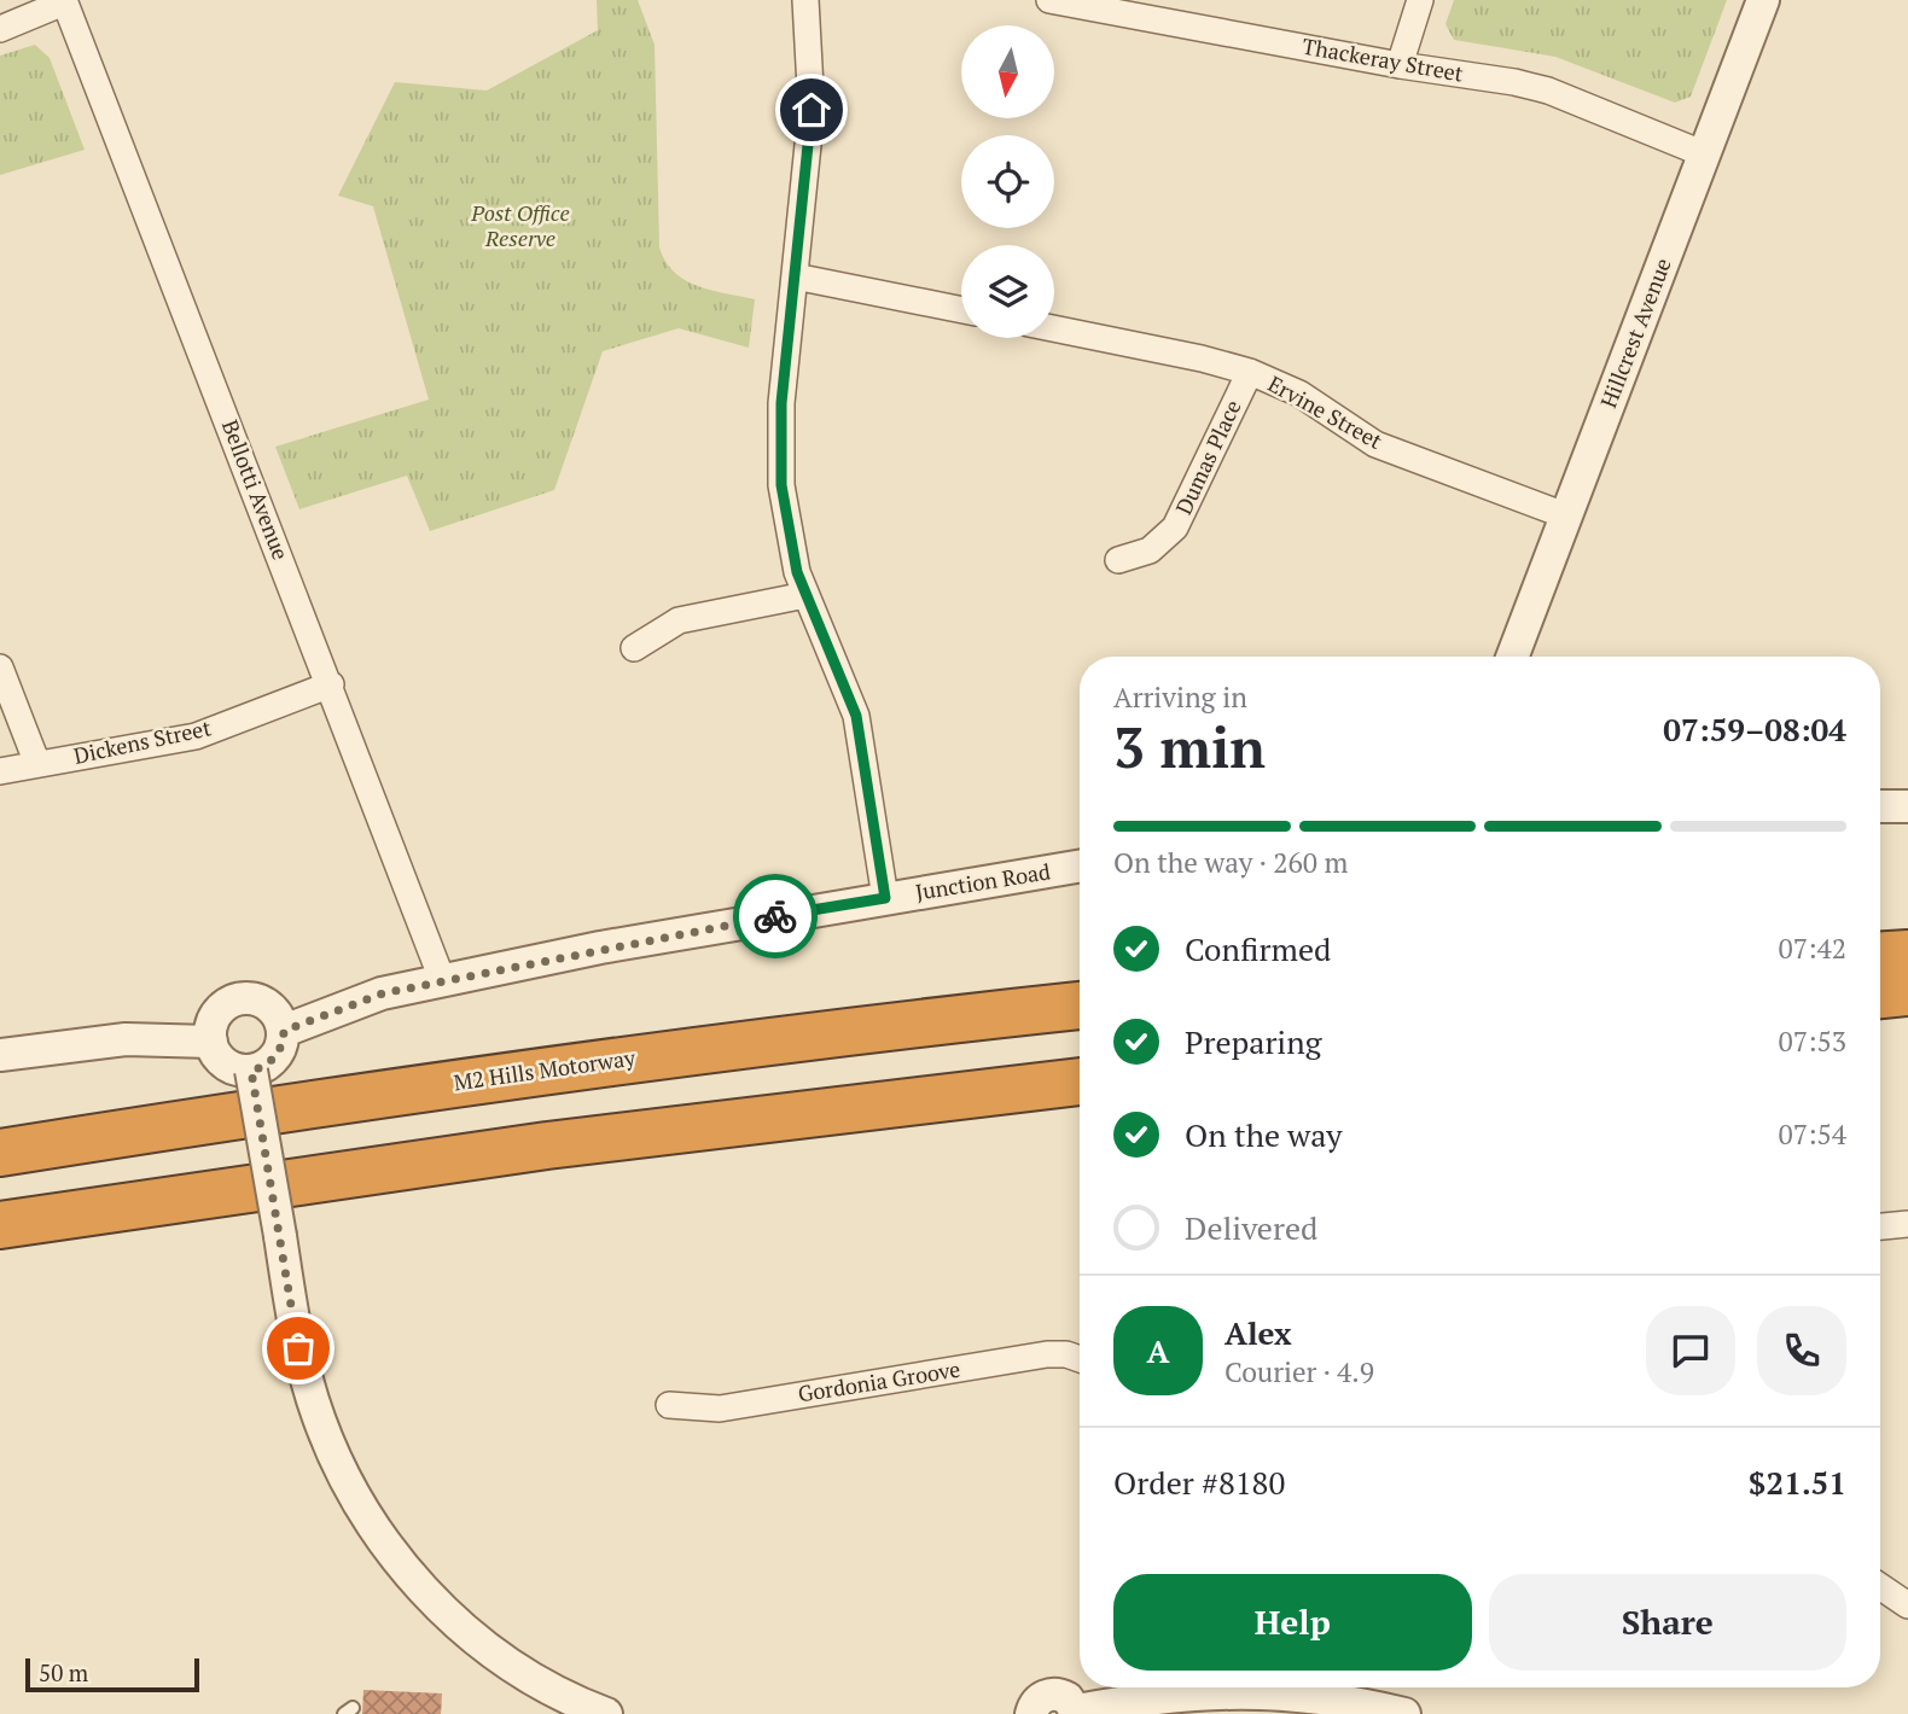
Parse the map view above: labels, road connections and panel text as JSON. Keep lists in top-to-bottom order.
{
  "streets": {
    "highway": ["M2 Hills Motorway"],
    "street": [
      "Thackeray Street",
      "Hillcrest Avenue",
      "Ervine Street",
      "Dumas Place",
      "Bellotti Avenue",
      "Dickens Street",
      "Junction Road",
      "Gordonia Groove"
    ]
  },
  "crossings": [
    ["Thackeray Street", "Hillcrest Avenue"],
    ["Hillcrest Avenue", "Ervine Street"],
    ["Ervine Street", "Dumas Place"],
    ["Bellotti Avenue", "Dickens Street"],
    ["Bellotti Avenue", "Junction Road"]
  ],
  "parks": ["Post Office Reserve"],
  "scale_bar": "50 m",
  "north": "bottom",
  "page": {
    "heading": ["3 min", "Arriving in", "07:59–08:04"],
    "panel": [
      "Alex",
      "Courier · 4.9",
      "Order #8180",
      "$21.51"
    ],
    "bar": "On the way · 260 m",
    "list": [
      ["Confirmed", "07:42"],
      ["Preparing", "07:53"],
      ["On the way", "07:54"],
      "Delivered"
    ],
    "round": "A",
    "buttons": ["Help", "Share"],
    "scale": "50 m"
  }
}
